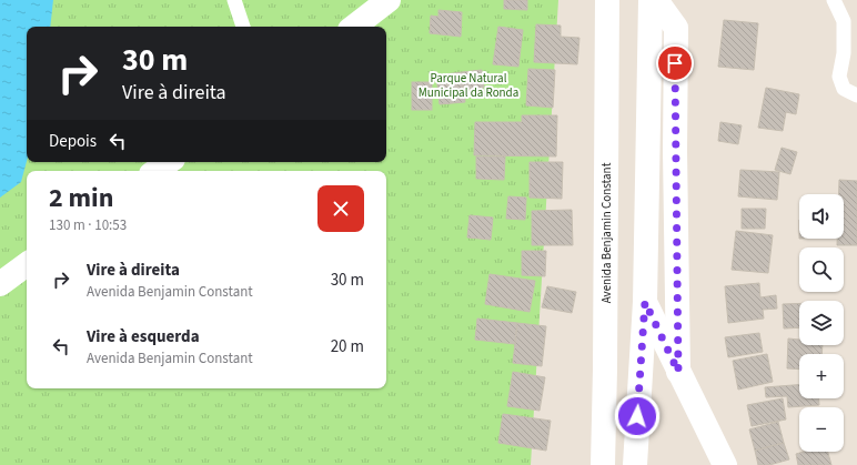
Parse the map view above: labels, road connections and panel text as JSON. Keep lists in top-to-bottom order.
{
  "streets": {
    "street": ["Avenida Benjamin Constant"]
  },
  "parks": ["Parque Natural Municipal da Ronda"],
  "page": {
    "turn": ["30 m", "Vire à direita"],
    "then": "Depois",
    "heading": ["2 min", "130 m · 10:53"],
    "map_buttons": ["+", "−"],
    "list": [
      {
        "name": "Vire à direita",
        "note": "Avenida Benjamin Constant",
        "value": "30 m"
      },
      {
        "name": "Vire à esquerda",
        "note": "Avenida Benjamin Constant",
        "value": "20 m"
      }
    ]
  }
}
